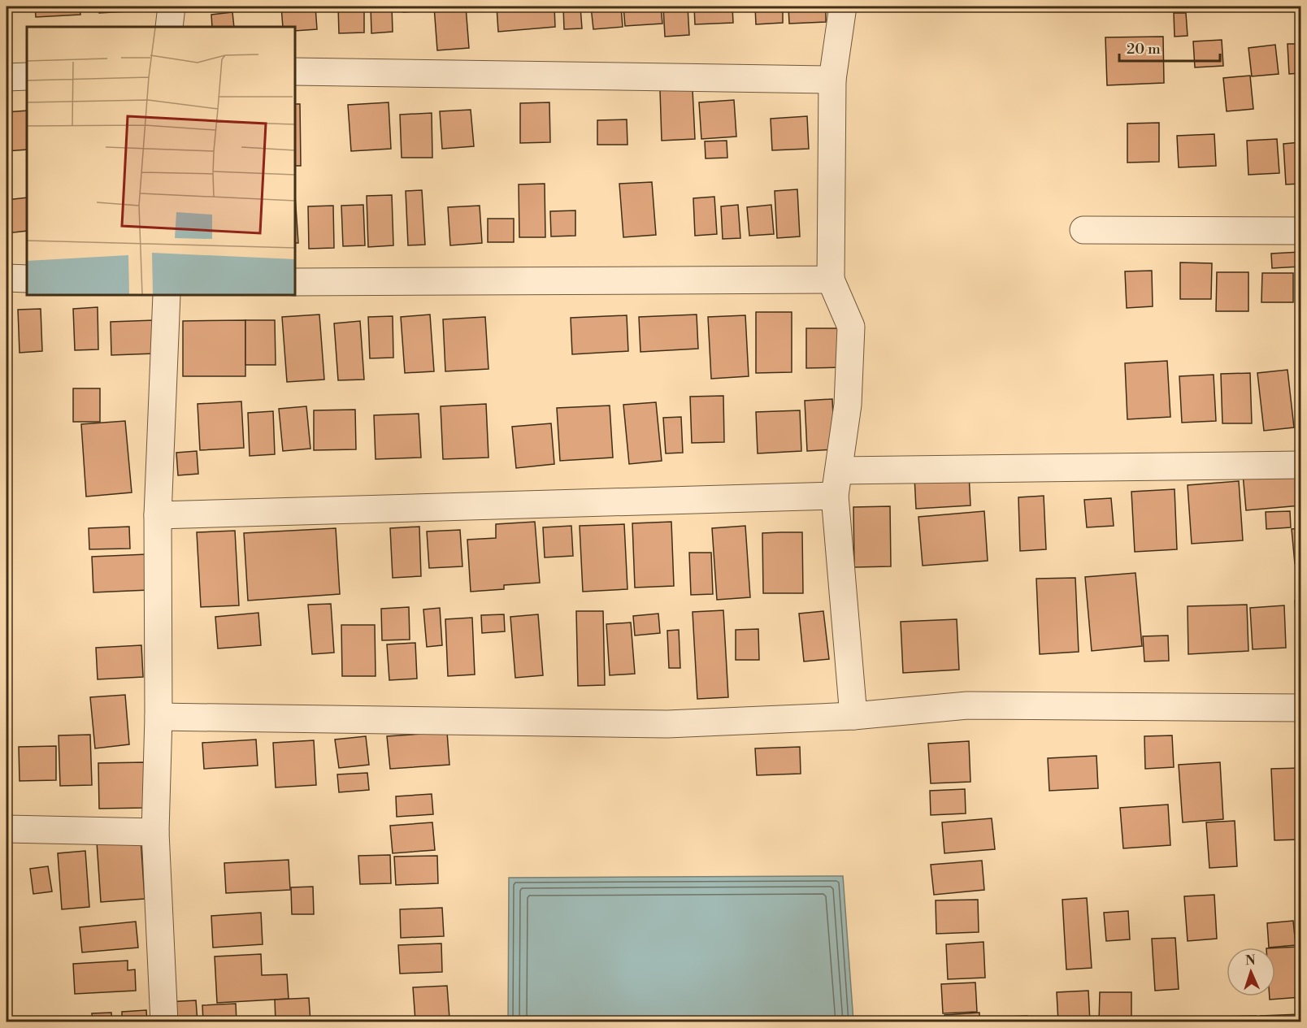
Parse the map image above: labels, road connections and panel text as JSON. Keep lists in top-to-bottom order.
{
  "scale_bar": "20 m",
  "north": "top"
}
